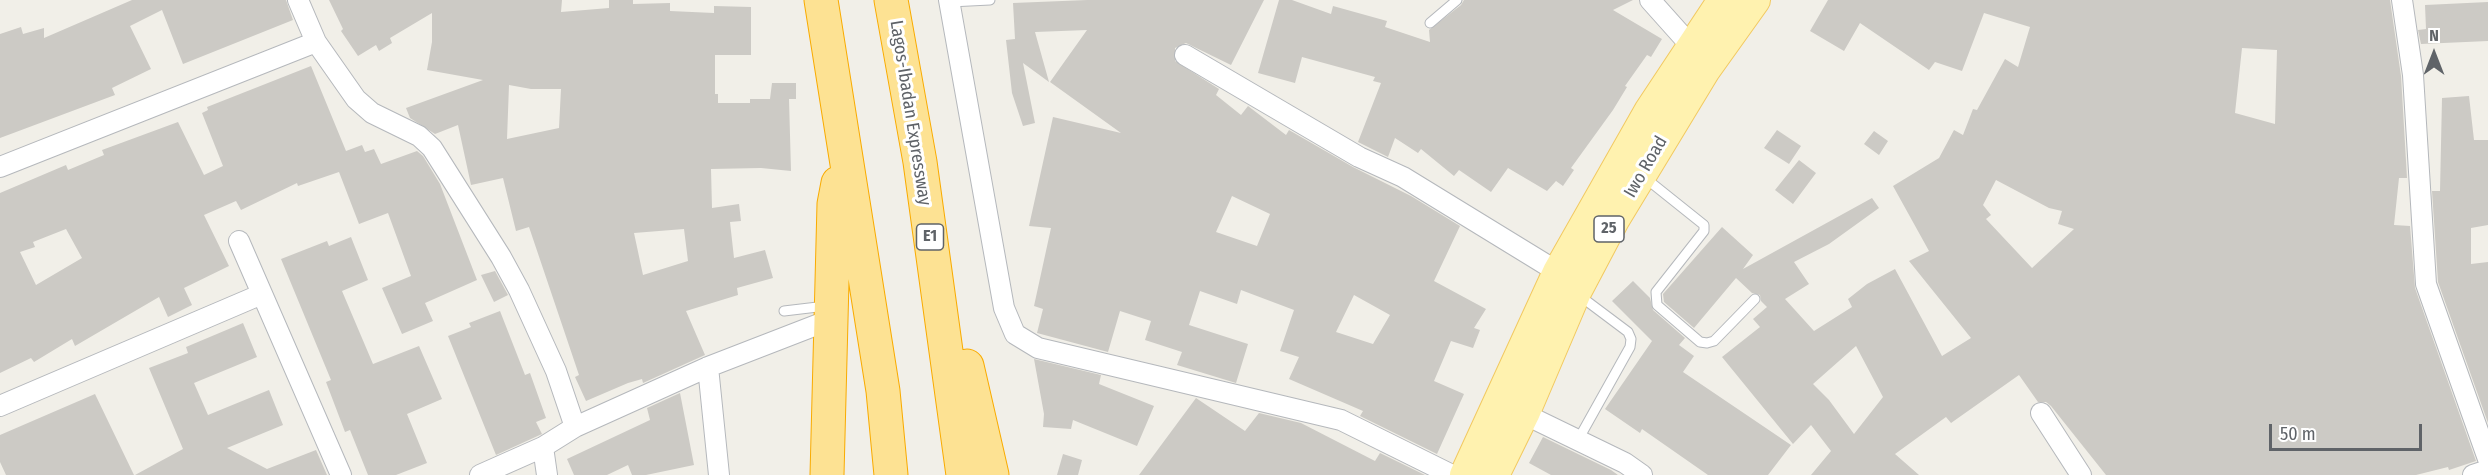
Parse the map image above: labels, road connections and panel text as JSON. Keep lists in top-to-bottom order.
{
  "streets": {
    "highway": ["Lagos-Ibadan Expressway", "E1"],
    "main road": ["Iwo Road", "25"]
  },
  "scale_bar": "50 m",
  "north": "top"
}
